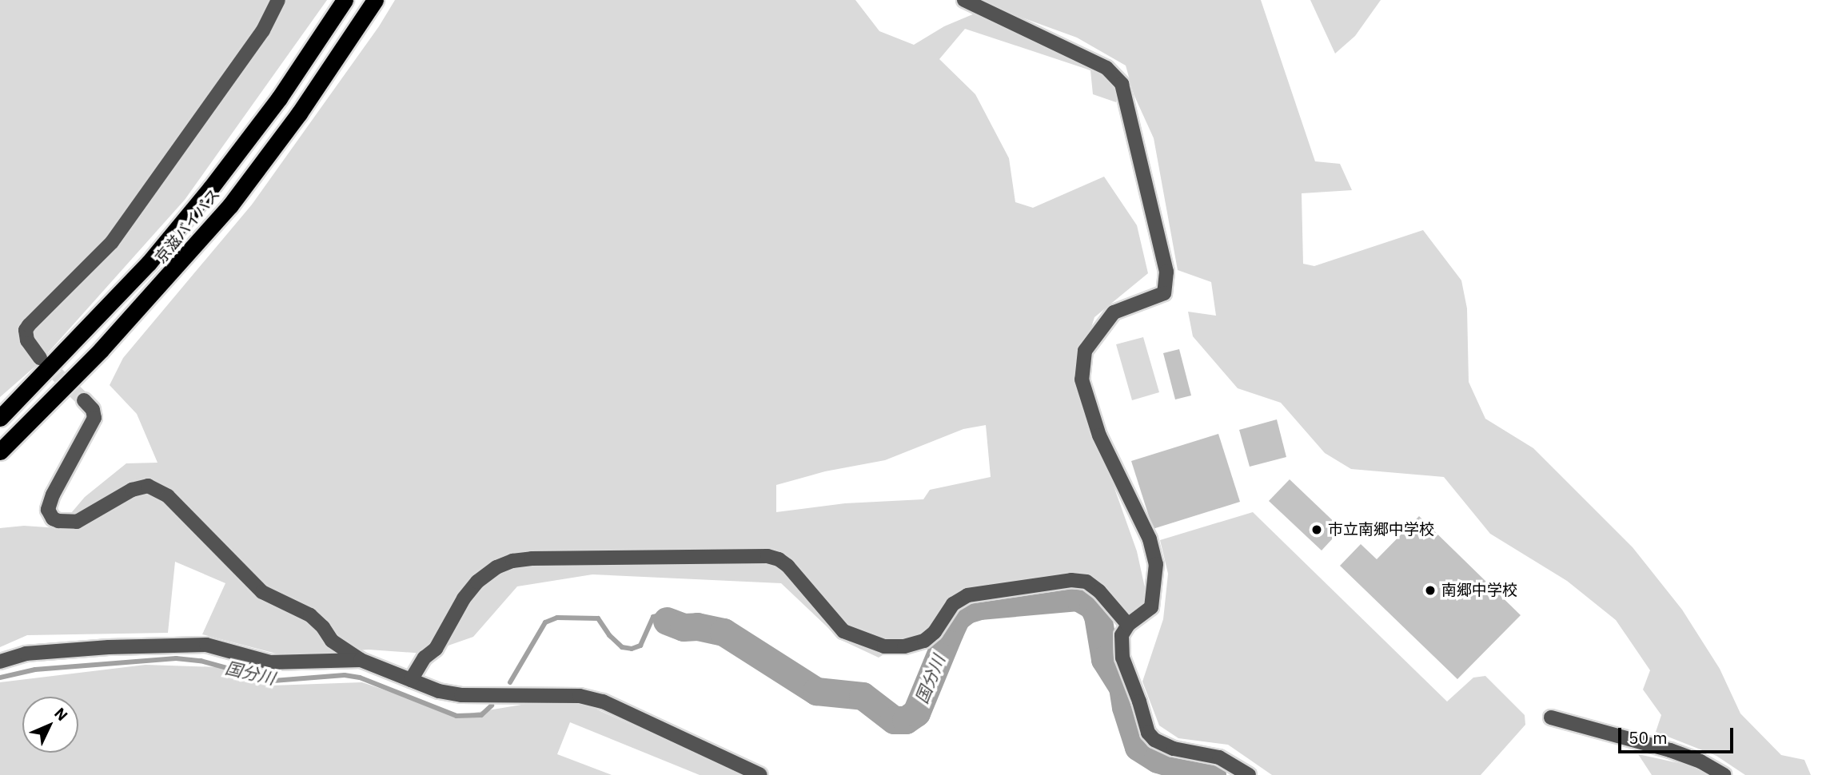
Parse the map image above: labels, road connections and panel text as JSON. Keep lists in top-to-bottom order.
{
  "streets": {
    "highway": ["京滋バイパス"]
  },
  "water": ["国分川"],
  "places": ["市立南郷中学校", "南郷中学校"],
  "scale_bar": "50 m",
  "north": "top right"
}
